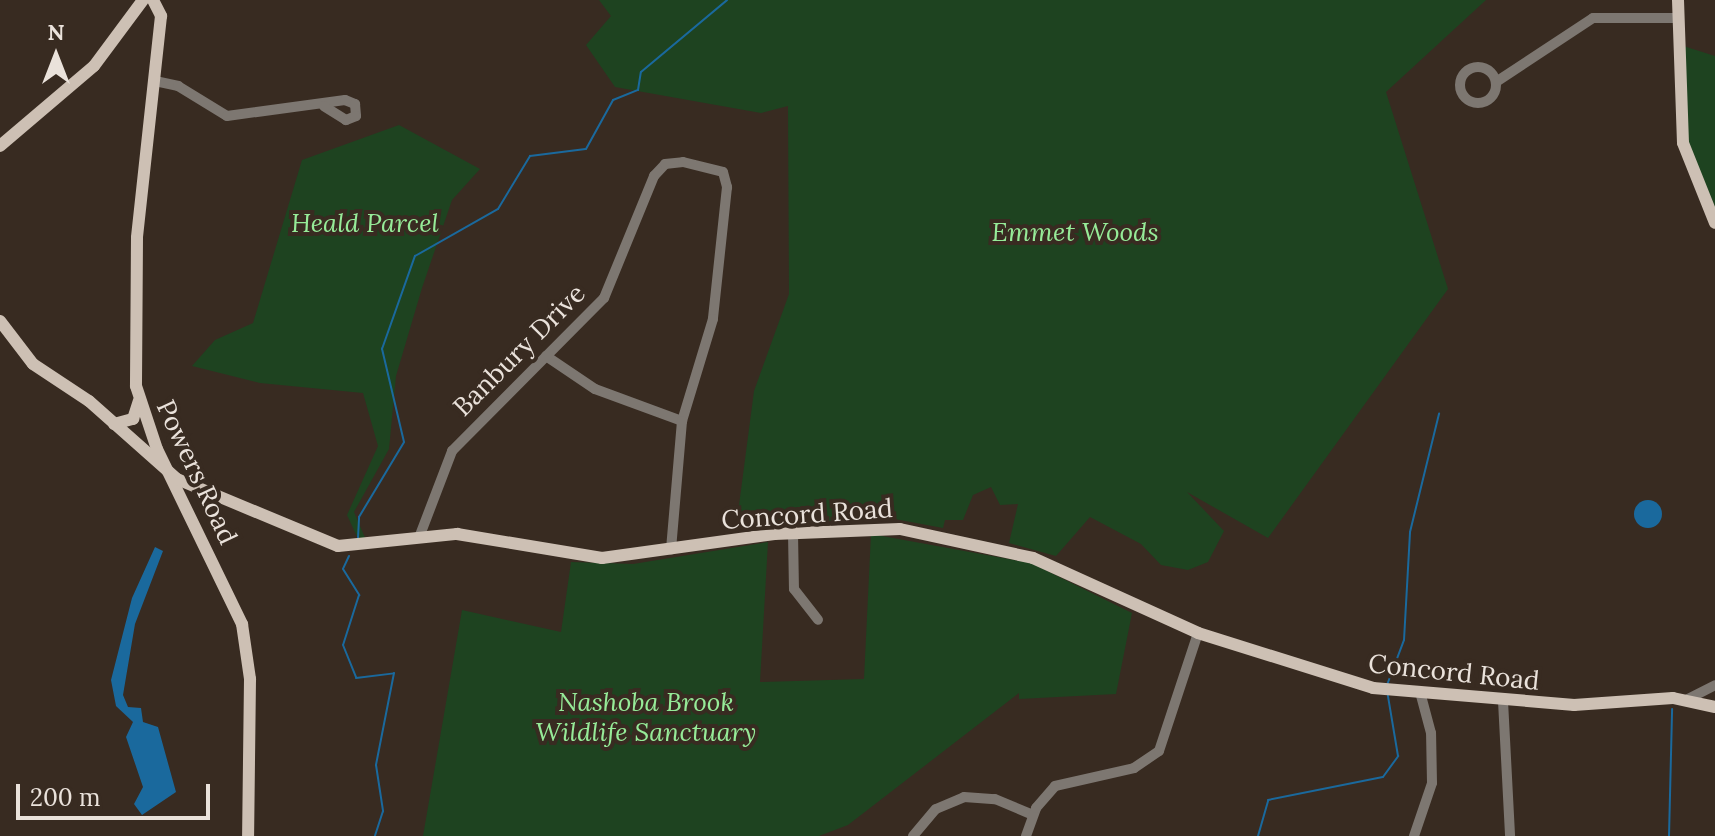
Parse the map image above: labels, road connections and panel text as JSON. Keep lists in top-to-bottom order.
{
  "streets": {
    "main road": ["Powers Road", "Concord Road"],
    "street": ["Banbury Drive"]
  },
  "crossings": [
    ["Banbury Drive", "Concord Road"],
    ["Powers Road", "Concord Road"]
  ],
  "parks": ["Heald Parcel", "Emmet Woods", "Nashoba Brook Wildlife Sanctuary"],
  "scale_bar": "200 m",
  "north": "top"
}
